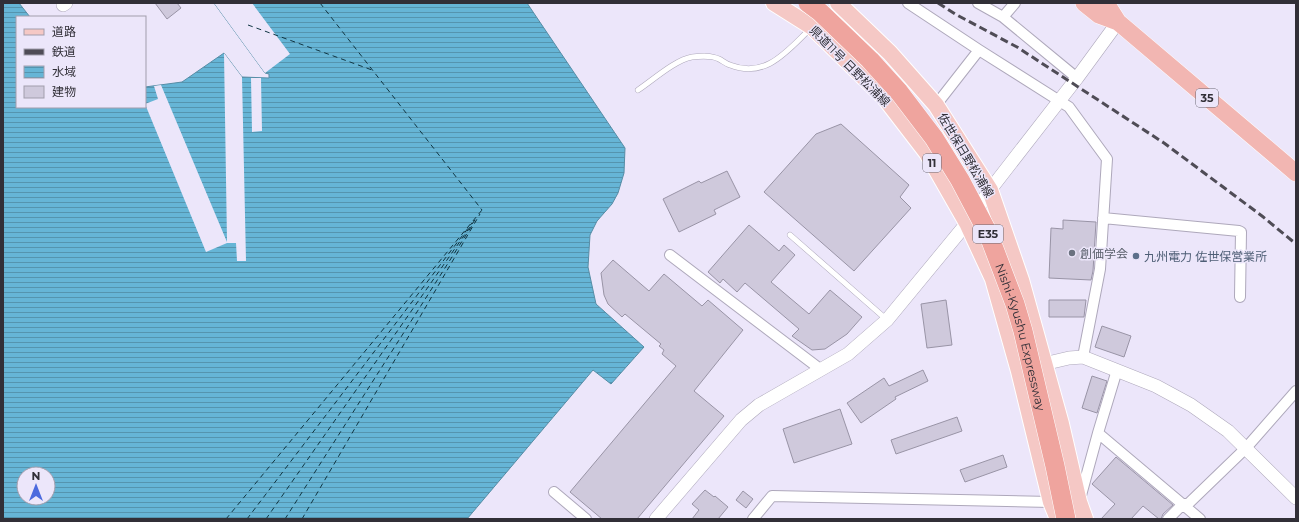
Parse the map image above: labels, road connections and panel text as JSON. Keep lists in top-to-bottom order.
{
  "streets": {
    "highway": ["35", "E35", "Nishi-Kyushu Expressway"],
    "main road": ["県道11号 日野松浦線", "佐世保日野松浦線", "11"]
  },
  "places": ["創価学会", "九州電力 佐世保営業所"],
  "legend": [
    "道路",
    "鉄道",
    "水域",
    "建物"
  ],
  "north": "top"
}
